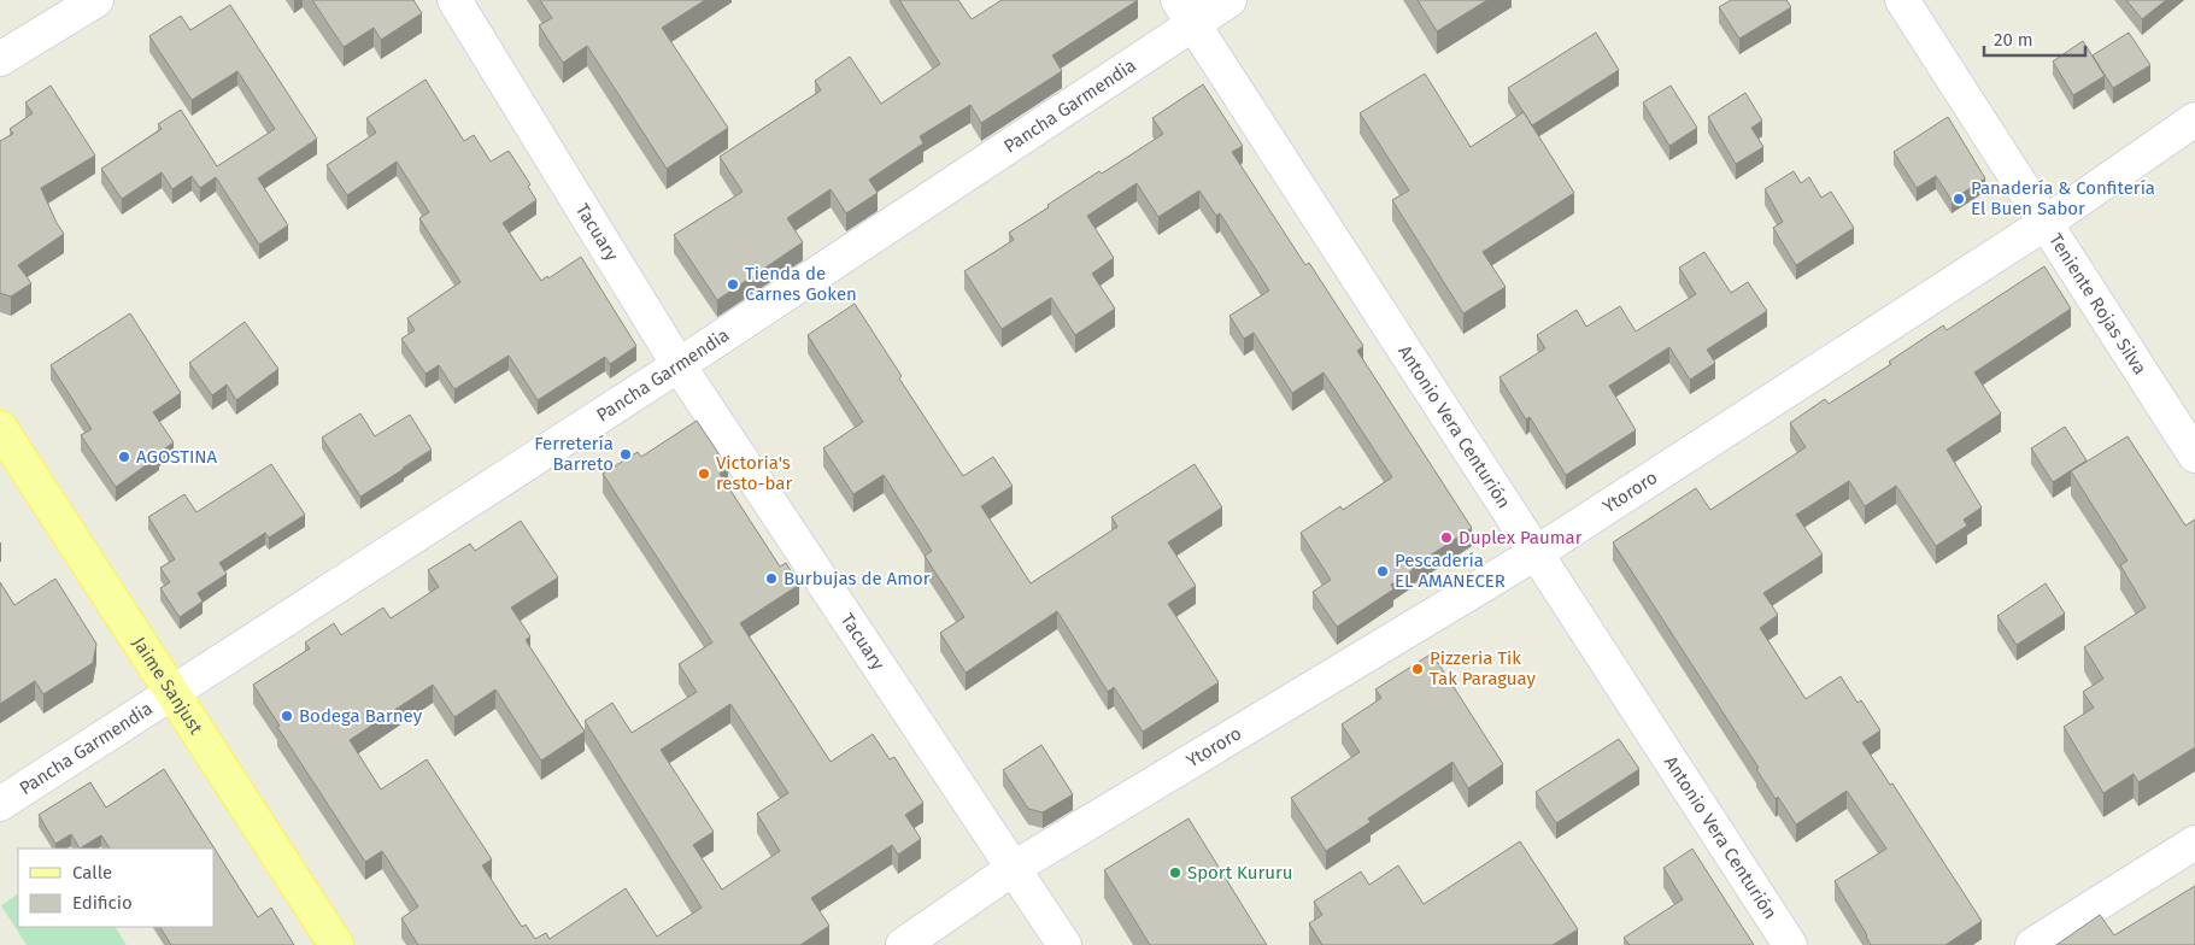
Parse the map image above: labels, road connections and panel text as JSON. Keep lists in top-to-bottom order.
{
  "streets": {
    "main road": ["Jaime Sanjust"],
    "street": [
      "Pancha Garmendia",
      "Tacuary",
      "Teniente Rojas Silva",
      "Antonio Vera Centurión",
      "Ytororo"
    ]
  },
  "crossings": [
    ["Pancha Garmendia", "Tacuary"],
    ["Pancha Garmendia", "Antonio Vera Centurión"],
    ["Pancha Garmendia", "Jaime Sanjust"],
    ["Tacuary", "Ytororo"],
    ["Teniente Rojas Silva", "Ytororo"],
    ["Antonio Vera Centurión", "Ytororo"]
  ],
  "places": [
    "Panadería & Confitería El Buen Sabor",
    "Tienda de Carnes Goken",
    "Ferretería Barreto",
    "AGOSTINA",
    "Victoria's resto-bar",
    "Duplex Paumar",
    "Pescadería EL AMANECER",
    "Burbujas de Amor",
    "Pizzeria Tik Tak Paraguay",
    "Bodega Barney",
    "Sport Kururu"
  ],
  "legend": ["Calle", "Edificio"],
  "scale_bar": "20 m"
}
